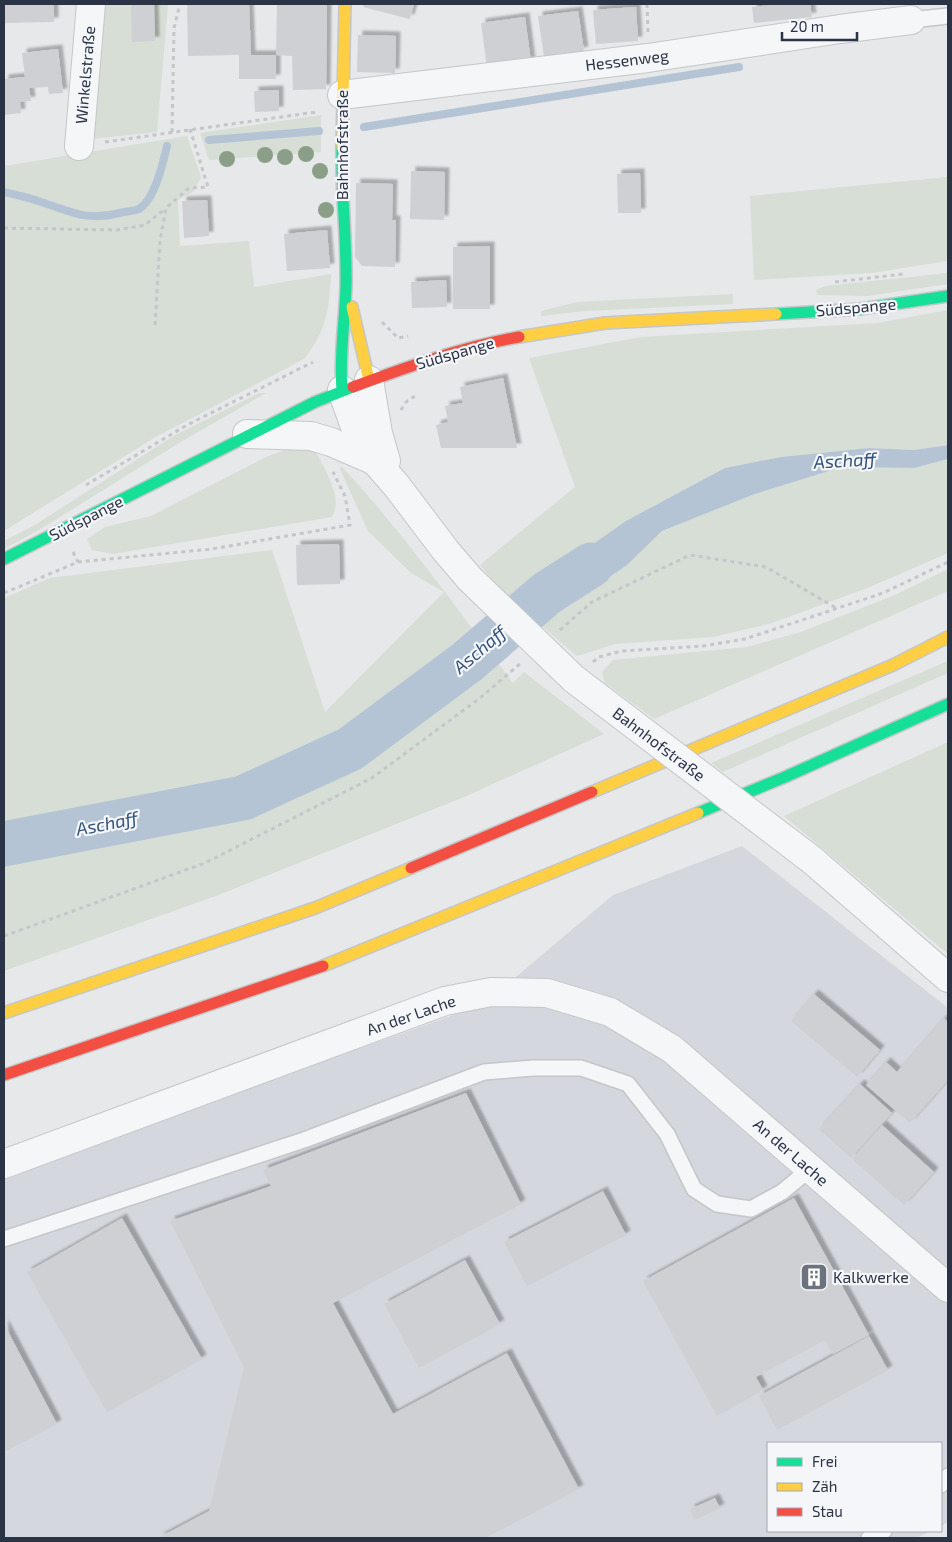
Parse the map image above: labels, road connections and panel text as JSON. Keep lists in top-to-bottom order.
{
  "streets": {
    "main road": ["Bahnhofstraße", "Südspange"],
    "street": ["Hessenweg", "Winkelstraße", "An der Lache"]
  },
  "crossings": [
    ["Hessenweg", "Bahnhofstraße"],
    ["Bahnhofstraße", "Südspange"]
  ],
  "water": ["Aschaff"],
  "places": {
    "building": ["Kalkwerke"]
  },
  "legend": ["Frei", "Zäh", "Stau"],
  "scale_bar": "20 m"
}
